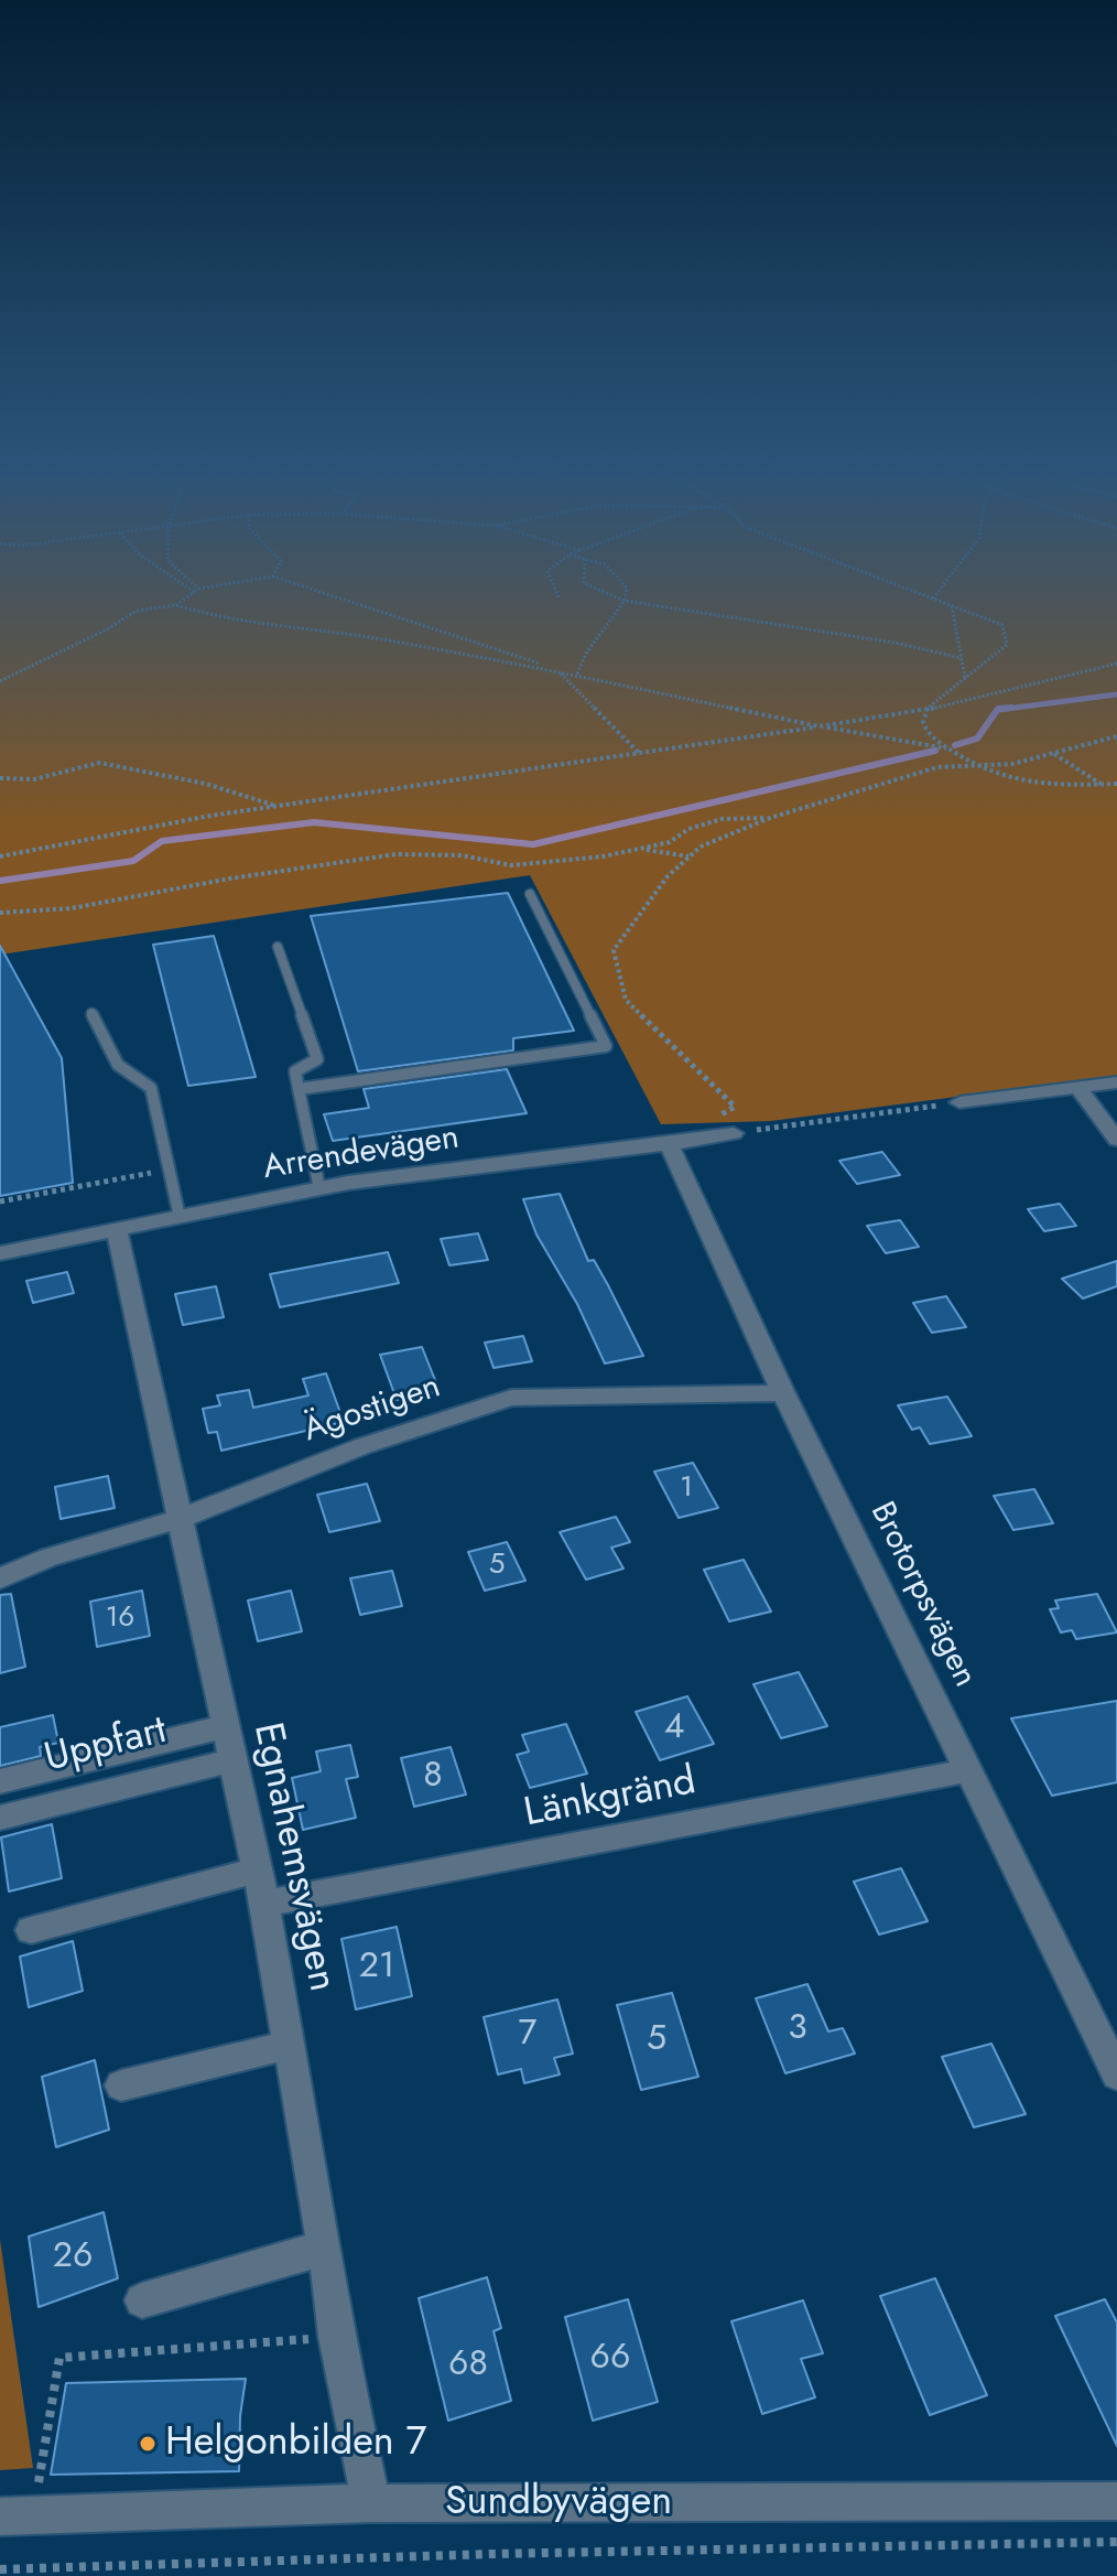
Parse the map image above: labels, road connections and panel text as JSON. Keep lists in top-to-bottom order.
{
  "streets": {
    "street": [
      "Arrendevägen",
      "Ägostigen",
      "Brotorpsvägen",
      "Uppfart",
      "Länkgränd",
      "Egnahemsvägen",
      "Sundbyvägen"
    ]
  },
  "crossings": [
    ["Arrendevägen", "Brotorpsvägen"],
    ["Arrendevägen", "Egnahemsvägen"],
    ["Ägostigen", "Brotorpsvägen"],
    ["Ägostigen", "Egnahemsvägen"],
    ["Brotorpsvägen", "Länkgränd"],
    ["Uppfart", "Egnahemsvägen"],
    ["Länkgränd", "Egnahemsvägen"],
    ["Egnahemsvägen", "Sundbyvägen"]
  ],
  "places": ["Helgonbilden 7"],
  "house_numbers": [
    "1",
    "5",
    "16",
    "4",
    "8",
    "21",
    "3",
    "7",
    "5",
    "26",
    "66",
    "68"
  ]
}
